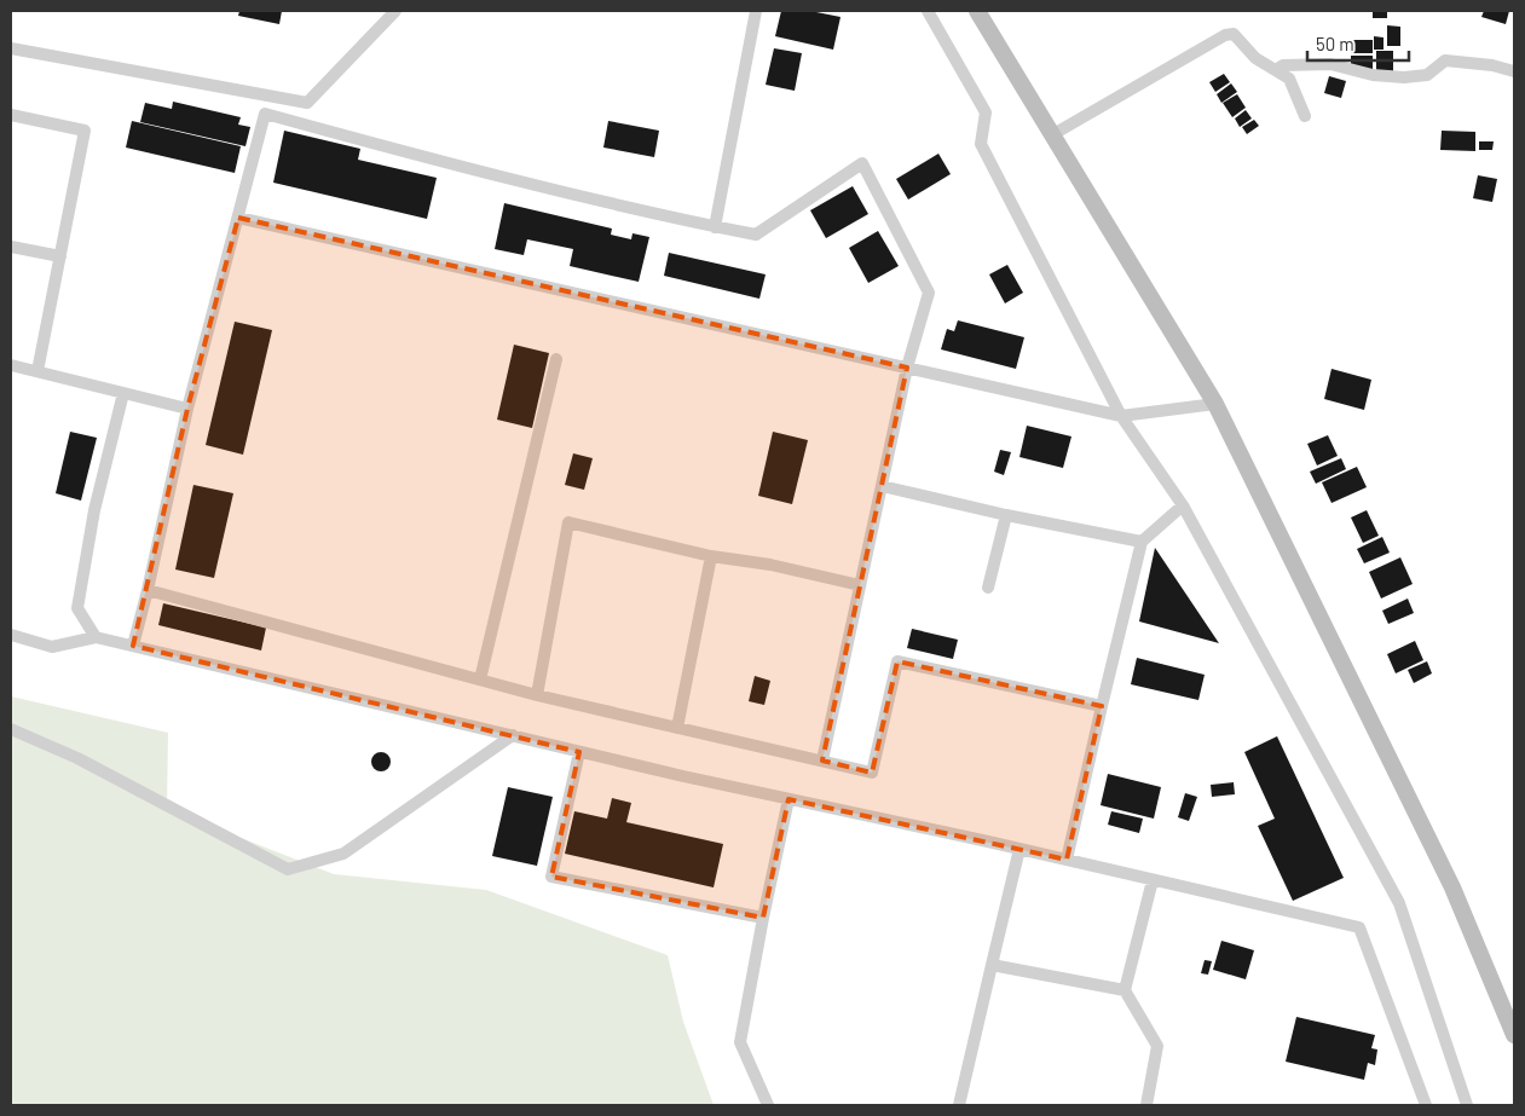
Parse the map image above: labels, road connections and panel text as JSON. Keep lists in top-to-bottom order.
{
  "scale_bar": "50 m"
}
